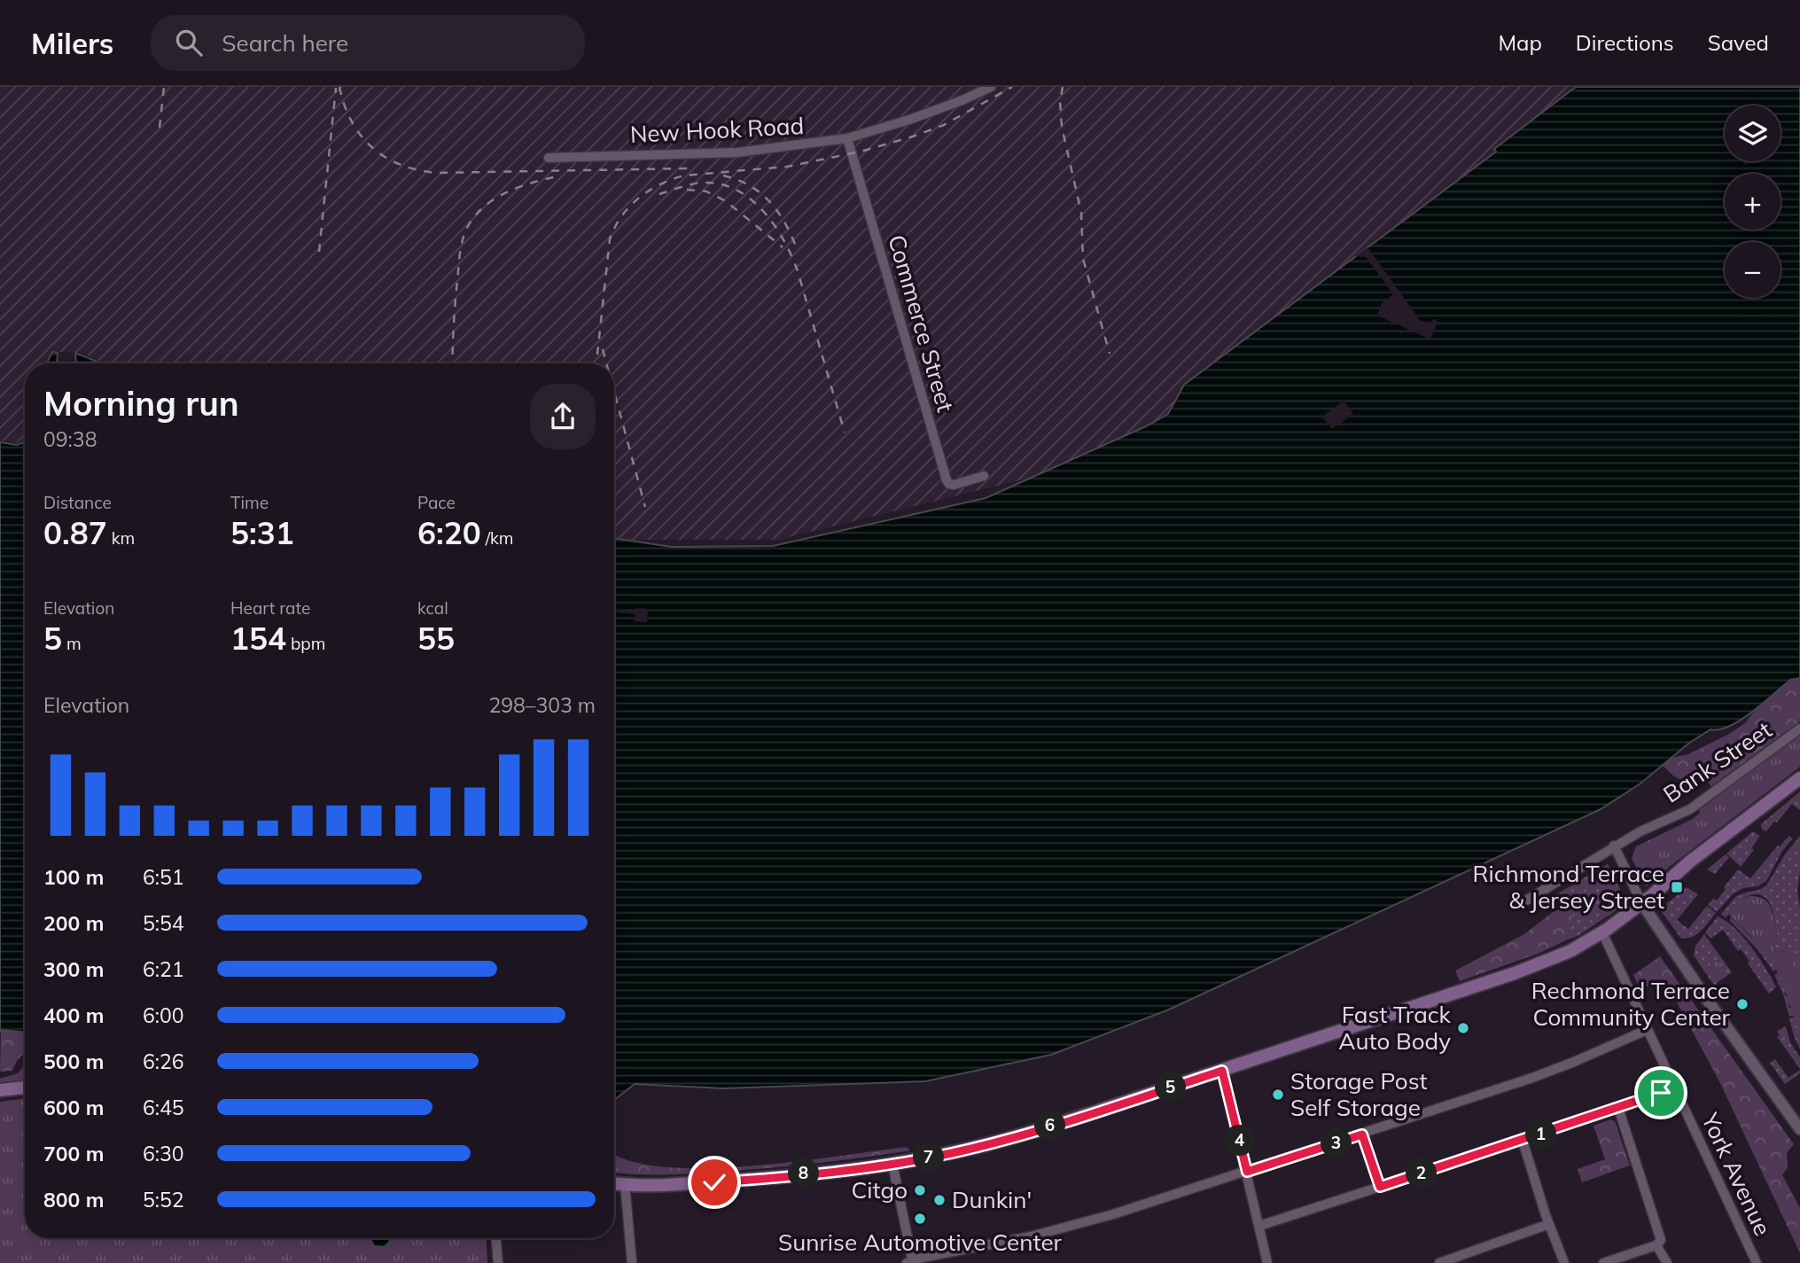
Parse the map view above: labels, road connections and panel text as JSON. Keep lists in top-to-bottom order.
{
  "streets": {
    "street": [
      "New Hook Road",
      "Commerce Street",
      "Bank Street",
      "York Avenue"
    ]
  },
  "crossings": [
    ["New Hook Road", "Commerce Street"]
  ],
  "places": {
    "transit": ["Richmond Terrace & Jersey Street"],
    "other": [
      "Rechmond Terrace Community Center",
      "Fast Track Auto Body",
      "Storage Post Self Storage",
      "Citgo",
      "Dunkin'",
      "Sunrise Automotive Center"
    ]
  },
  "page": {
    "header": "Milers",
    "search": "Search here",
    "nav": ["Map", "Directions", "Saved"],
    "map_buttons": ["+", "−"],
    "heading": ["Morning run", "09:38"],
    "stats": [
      ["Distance", "0.87 km"],
      ["Time", "5:31"],
      ["Pace", "6:20 /km"],
      ["Elevation", "5 m"],
      ["Heart rate", "154 bpm"],
      ["kcal", "55"]
    ],
    "chart": ["Elevation", "298–303 m"],
    "list": [
      {
        "name": "100 m",
        "note": "6:51"
      },
      {
        "name": "200 m",
        "note": "5:54"
      },
      {
        "name": "300 m",
        "note": "6:21"
      },
      {
        "name": "400 m",
        "note": "6:00"
      },
      {
        "name": "500 m",
        "note": "6:26"
      },
      {
        "name": "600 m",
        "note": "6:45"
      },
      {
        "name": "700 m",
        "note": "6:30"
      },
      {
        "name": "800 m",
        "note": "5:52"
      }
    ],
    "pins": [
      "5",
      "6",
      "1",
      "4",
      "3",
      "7",
      "2",
      "8"
    ]
  }
}
